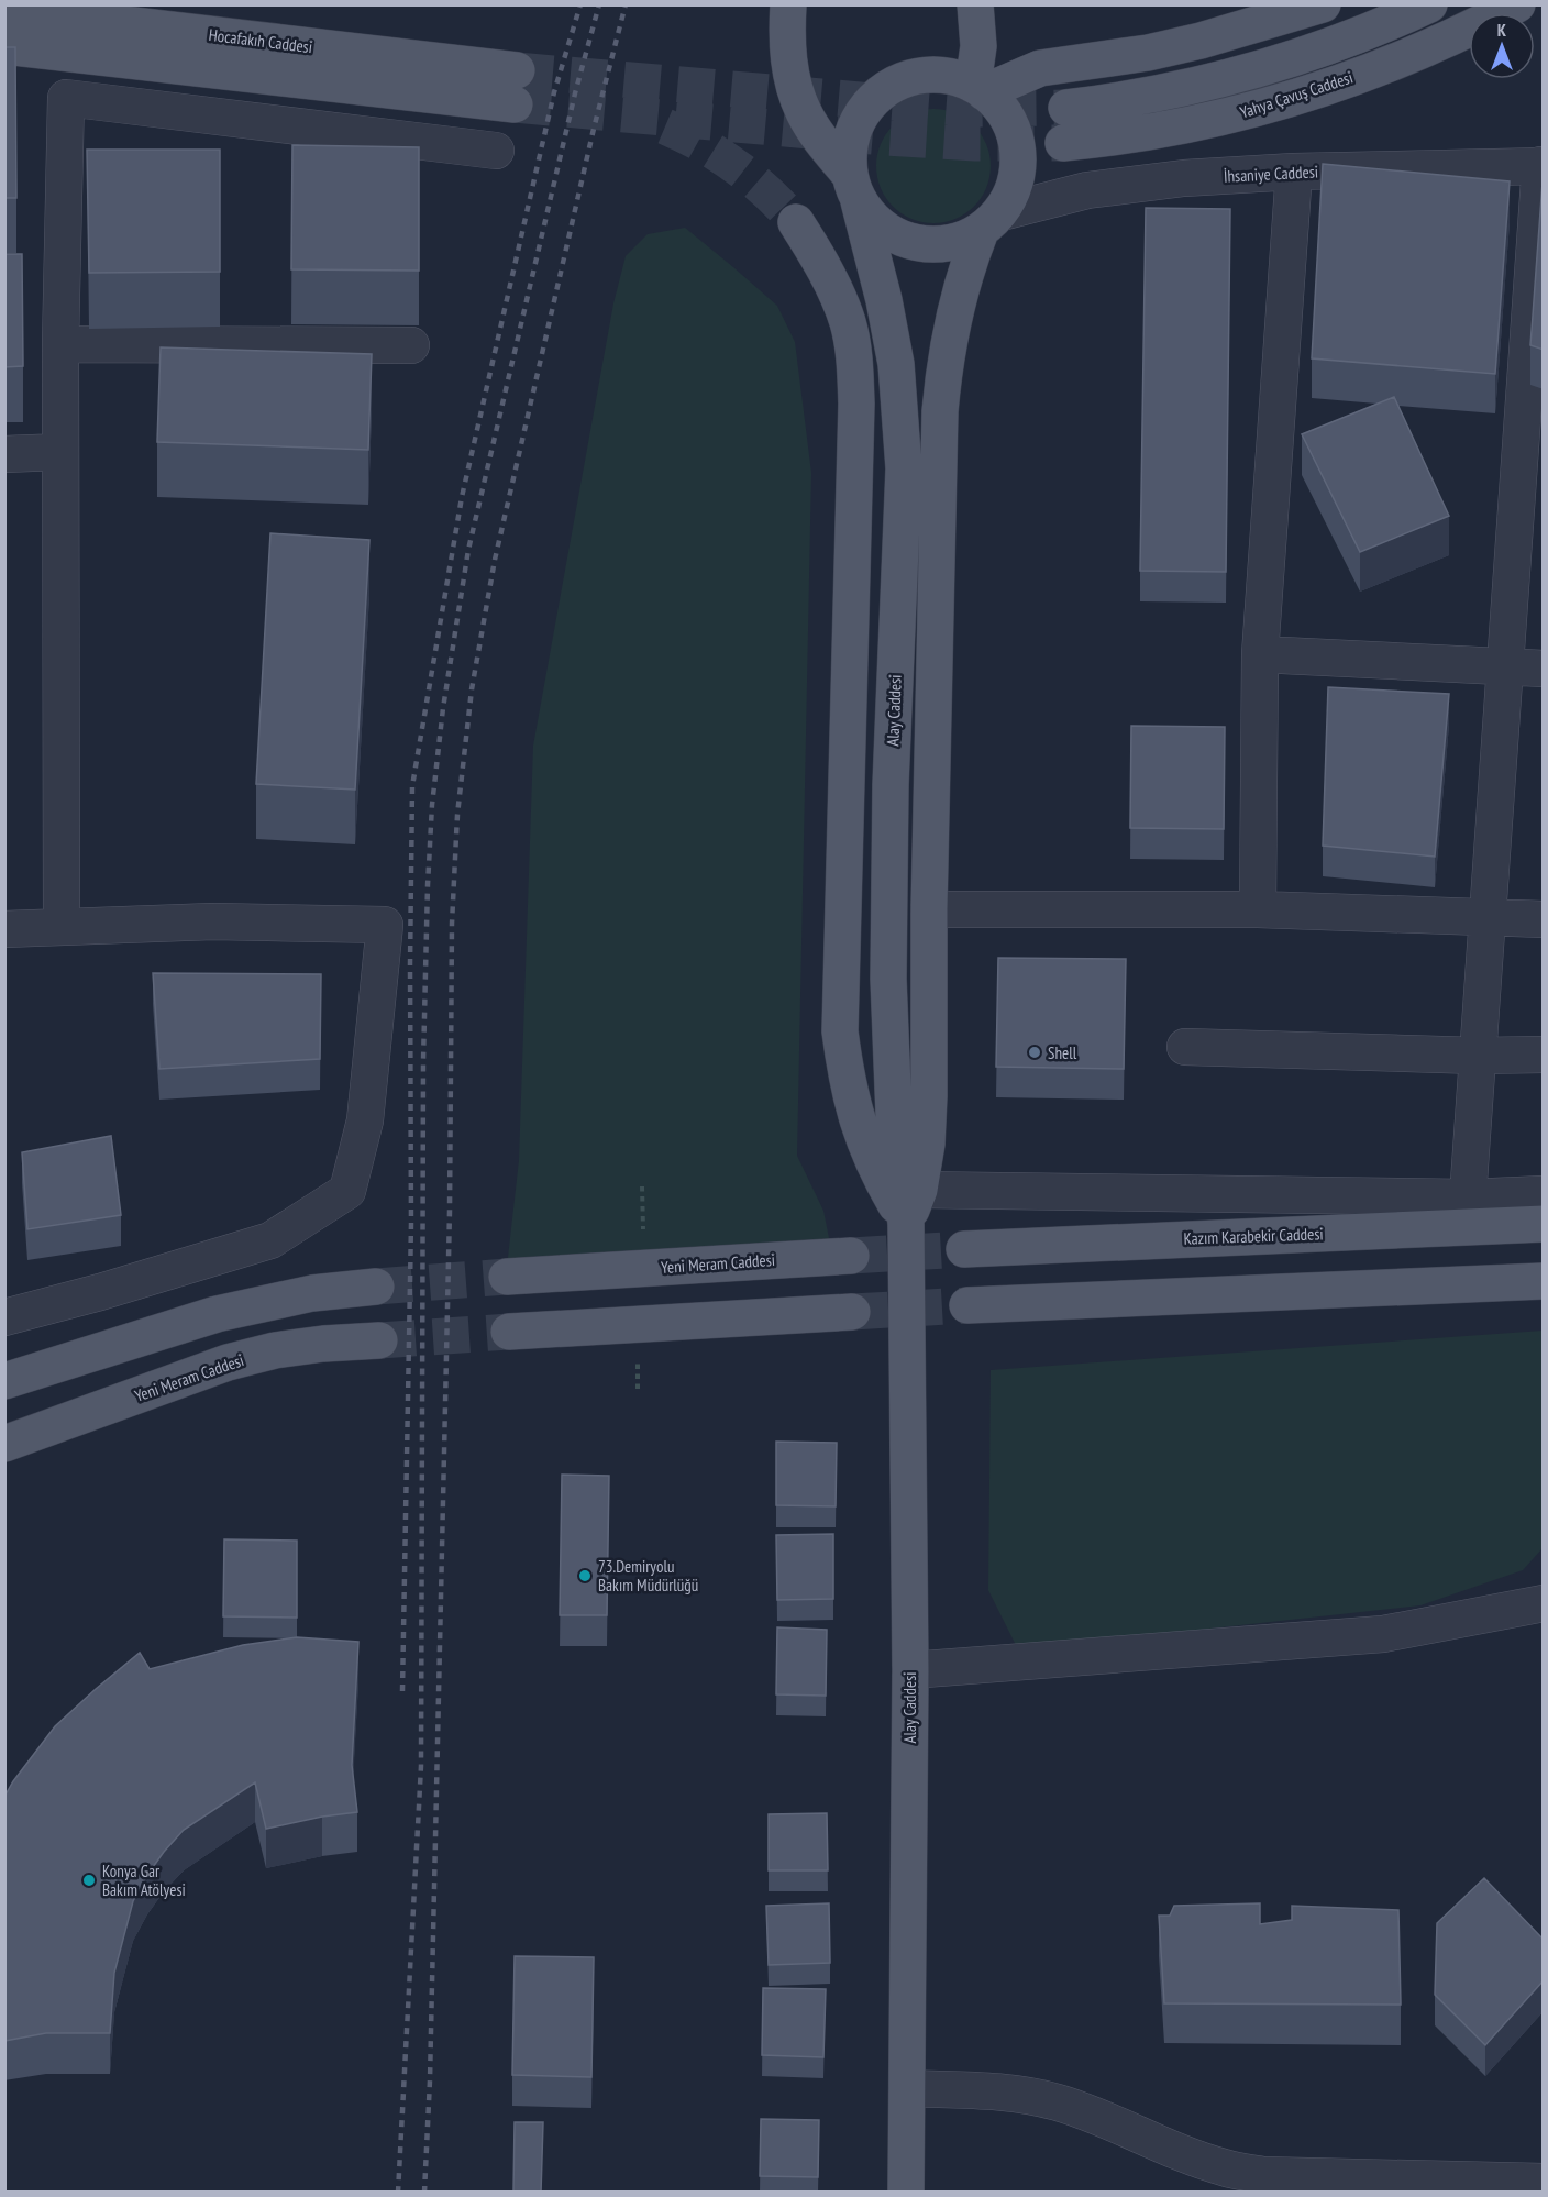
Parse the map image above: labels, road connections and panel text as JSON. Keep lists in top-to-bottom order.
{
  "streets": {
    "main road": [
      "Hocafakıh Caddesi",
      "Yahya Çavuş Caddesi",
      "Alay Caddesi",
      "Kazım Karabekir Caddesi",
      "Yeni Meram Caddesi"
    ],
    "street": ["İhsaniye Caddesi"]
  },
  "crossings": [
    ["İhsaniye Caddesi", "Alay Caddesi"]
  ],
  "places": ["Shell", "73.Demiryolu Bakım Müdürlüğü", "Konya Gar Bakım Atölyesi"],
  "north": "top"
}
